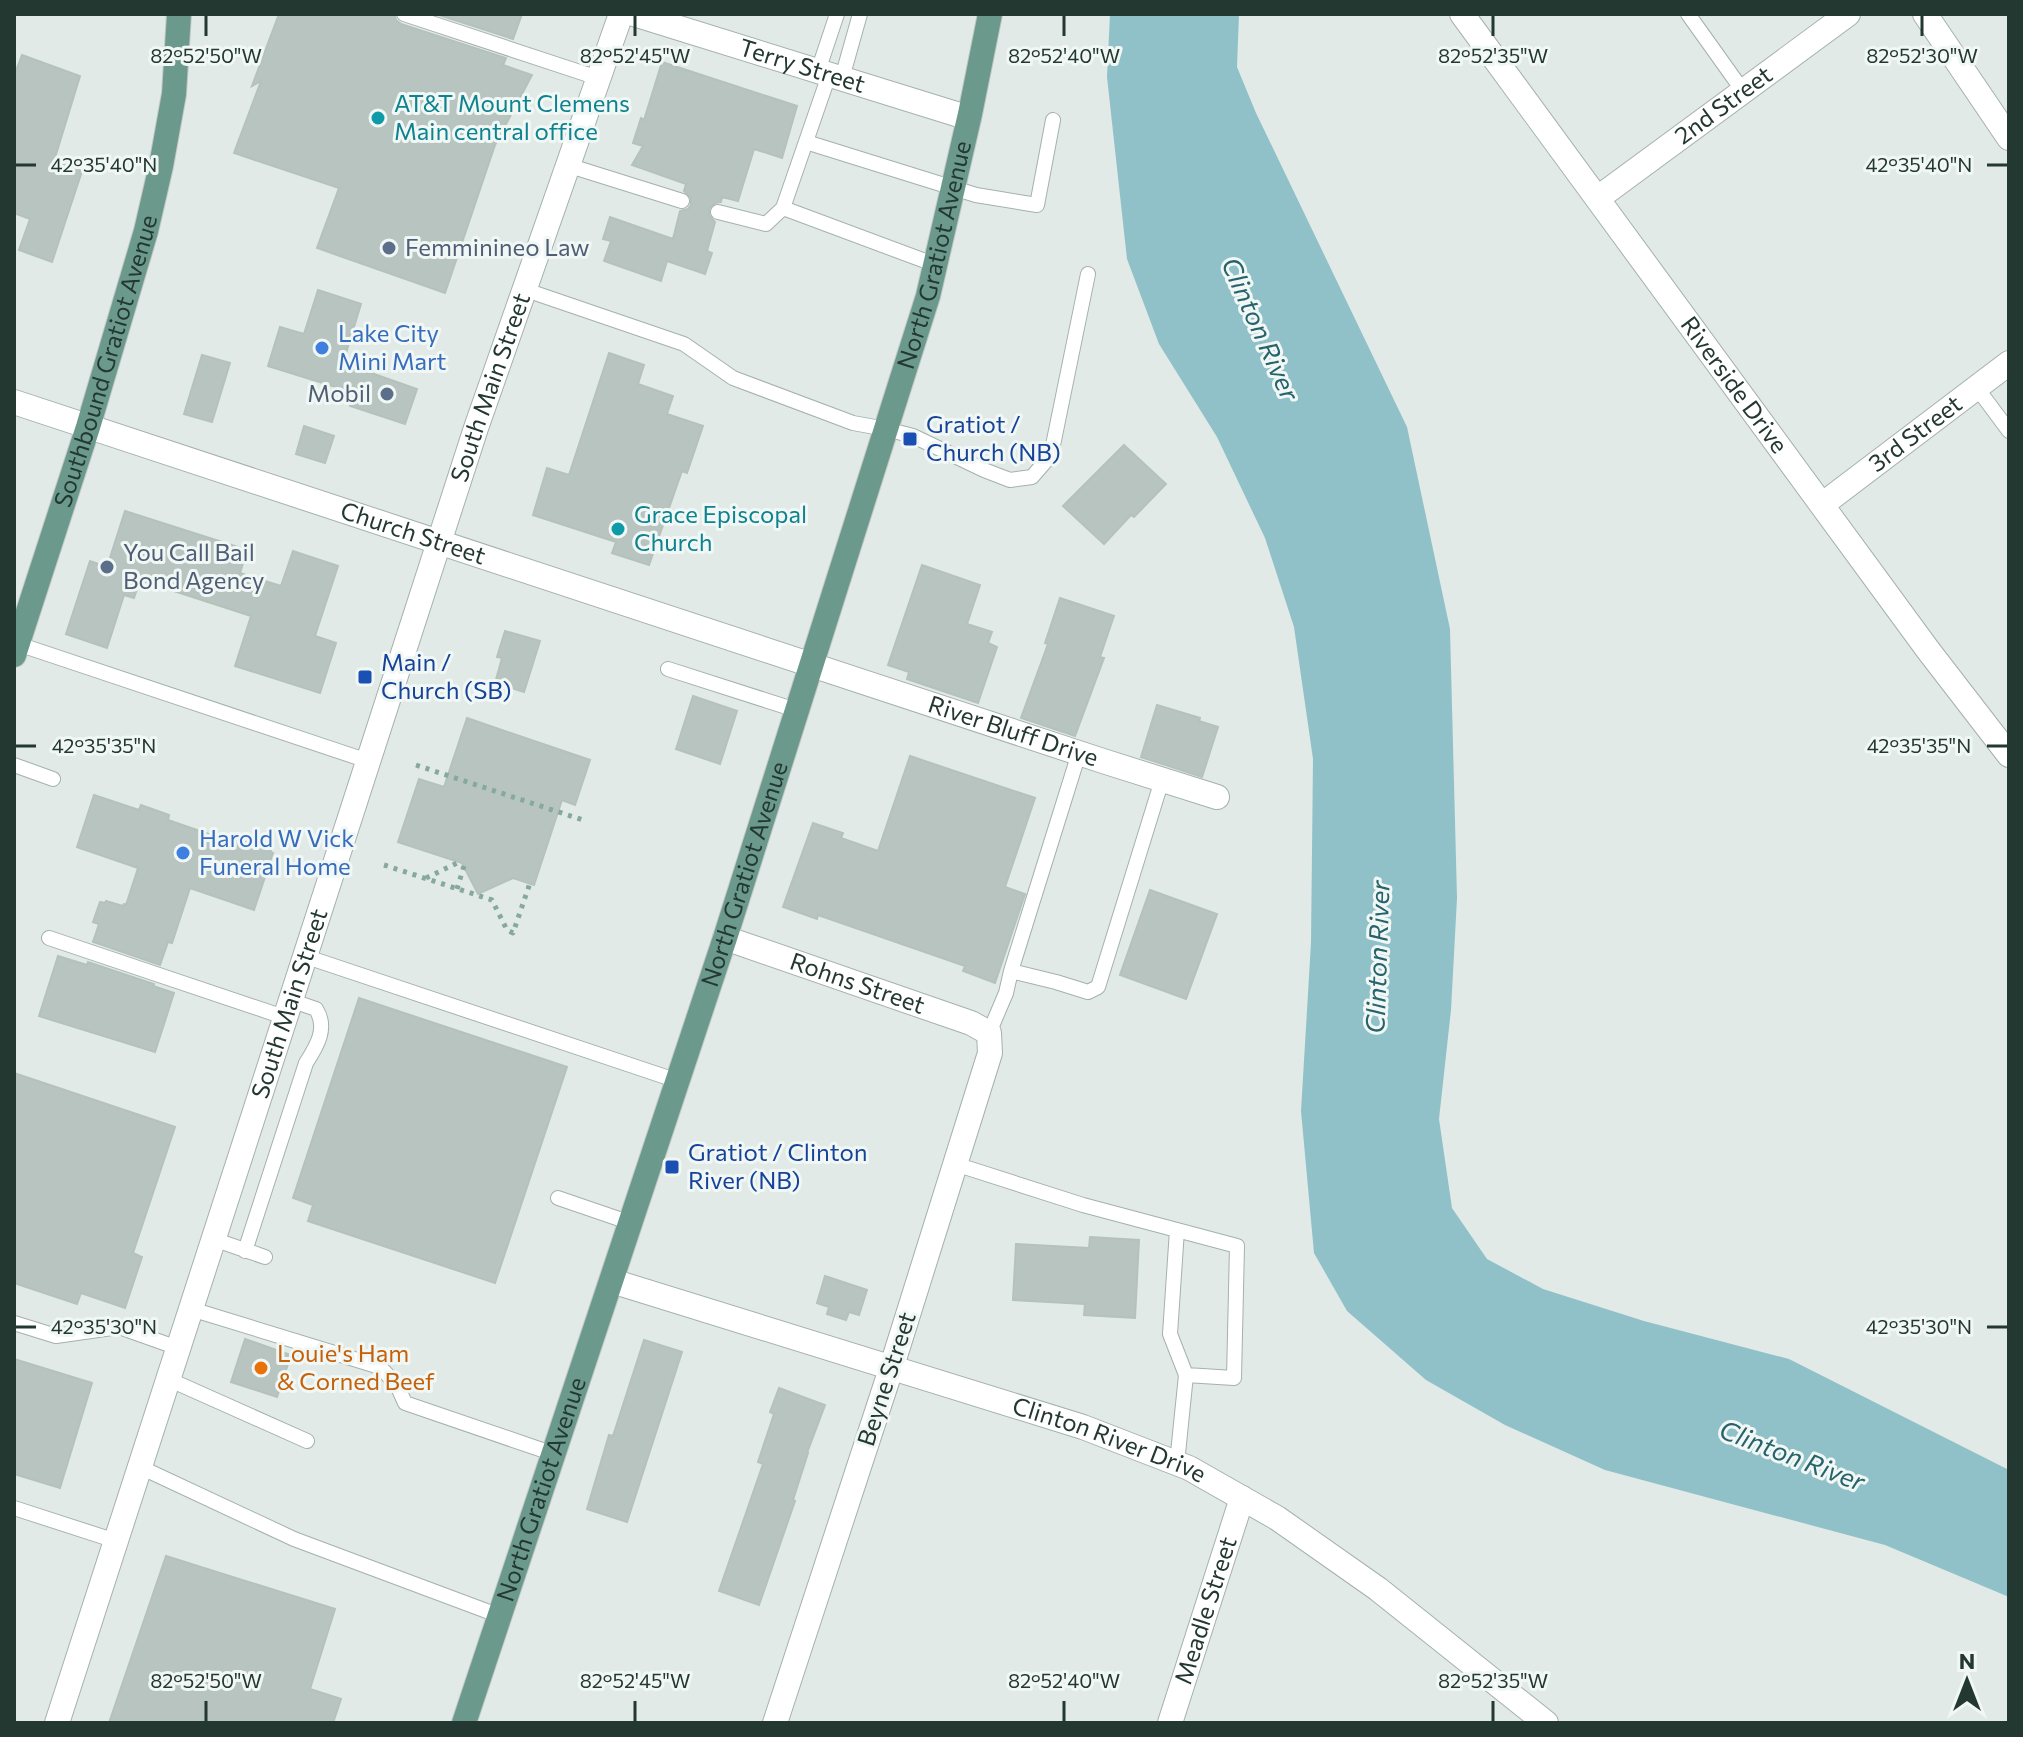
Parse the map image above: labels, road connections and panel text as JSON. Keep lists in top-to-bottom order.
{
  "streets": {
    "main road": ["North Gratiot Avenue", "Southbound Gratiot Avenue"],
    "street": [
      "Terry Street",
      "2nd Street",
      "Riverside Drive",
      "South Main Street",
      "3rd Street",
      "Church Street",
      "River Bluff Drive",
      "Rohns Street",
      "Beyne Street",
      "Clinton River Drive",
      "Meadle Street"
    ]
  },
  "crossings": [
    ["Terry Street", "North Gratiot Avenue"],
    ["2nd Street", "Riverside Drive"],
    ["North Gratiot Avenue", "Church Street"],
    ["North Gratiot Avenue", "River Bluff Drive"],
    ["North Gratiot Avenue", "Rohns Street"],
    ["North Gratiot Avenue", "Clinton River Drive"],
    ["Southbound Gratiot Avenue", "Church Street"],
    ["Riverside Drive", "3rd Street"],
    ["South Main Street", "Church Street"],
    ["Church Street", "River Bluff Drive"],
    ["Rohns Street", "Beyne Street"],
    ["Beyne Street", "Clinton River Drive"],
    ["Clinton River Drive", "Meadle Street"]
  ],
  "water": ["Clinton River"],
  "places": {
    "other": [
      "AT&T Mount Clemens Main central office",
      "Femminineo Law",
      "Lake City Mini Mart",
      "Mobil",
      "Grace Episcopal Church",
      "You Call Bail Bond Agency",
      "Harold W Vick Funeral Home",
      "Louie's Ham & Corned Beef"
    ],
    "transit": ["Gratiot / Church (NB)", "Main / Church (SB)", "Gratiot / Clinton River (NB)"]
  },
  "north": "top",
  "coordinates": [
    "82°52'50\"W",
    "82°52'45\"W",
    "82°52'40\"W",
    "82°52'35\"W",
    "82°52'30\"W",
    "42°35'40\"N",
    "42°35'35\"N",
    "42°35'30\"N"
  ]
}
